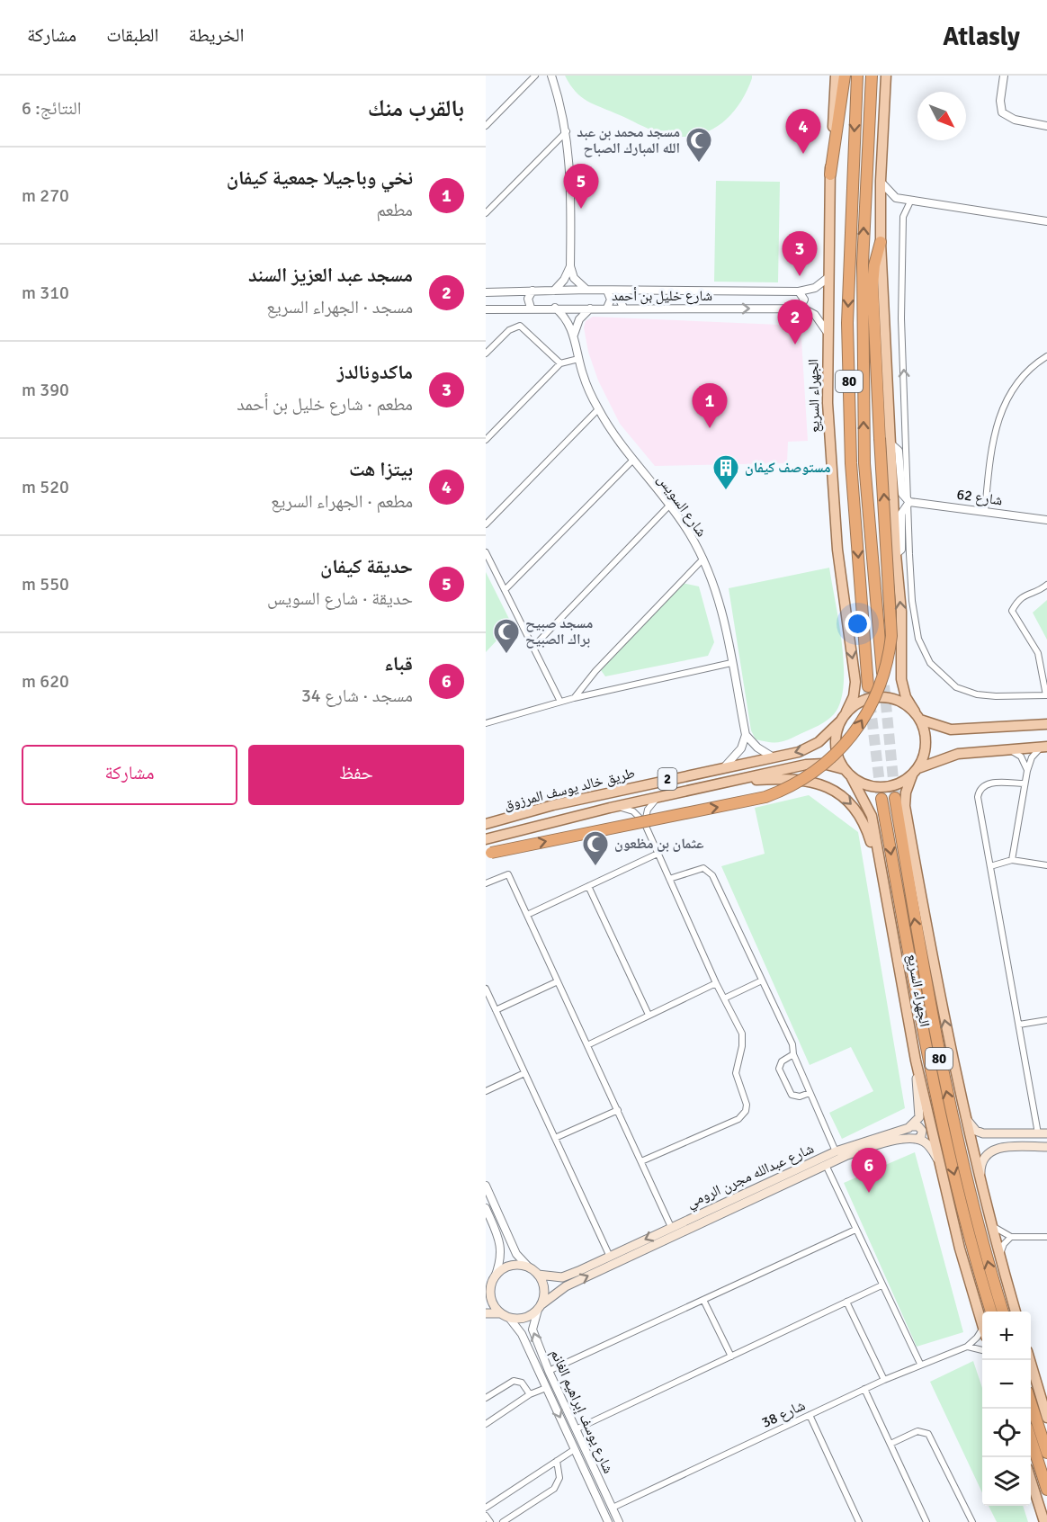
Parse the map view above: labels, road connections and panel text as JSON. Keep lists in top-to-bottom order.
{
  "streets": {
    "highway": ["80", "الجهراء السريع"],
    "main road": ["2", "طريق خالد يوسف المرزوق", "شارع عبدالله مجرن الرومي"],
    "street": [
      "شارع خليل بن أحمد",
      "شارع 62",
      "شارع السويس",
      "شارع يوسف إبراهيم الغانم",
      "شارع 38"
    ]
  },
  "crossings": [
    ["شارع خليل بن أحمد", "الجهراء السريع"],
    ["شارع خليل بن أحمد", "شارع السويس"],
    ["الجهراء السريع", "طريق خالد يوسف المرزوق"],
    ["شارع عبدالله مجرن الرومي", "شارع يوسف إبراهيم الغانم"],
    ["شارع يوسف إبراهيم الغانم", "شارع 38"]
  ],
  "places": {
    "mosque": ["مسجد محمد بن عبد الله المبارك الصباح", "مسجد صبيح براك الصبيح", "عثمان بن مظعون"],
    "building": ["مستوصف كيفان"]
  },
  "north": "bottom right",
  "page": {
    "header": "Atlasly",
    "nav": ["الخريطة", "الطبقات", "مشاركة"],
    "heading": ["بالقرب منك", "النتائج: 6"],
    "pins": [
      "4",
      "5",
      "3",
      "2",
      "1",
      "6"
    ],
    "list": [
      {
        "mark": "1",
        "name": "نخي وباجيلا جمعية كيفان",
        "note": "مطعم",
        "value": "270 m"
      },
      {
        "mark": "2",
        "name": "مسجد عبد العزيز السند",
        "note": "مسجد · الجهراء السريع",
        "value": "310 m"
      },
      {
        "mark": "3",
        "name": "ماكدونالدز",
        "note": "مطعم · شارع خليل بن أحمد",
        "value": "390 m"
      },
      {
        "mark": "4",
        "name": "بيتزا هت",
        "note": "مطعم · الجهراء السريع",
        "value": "520 m"
      },
      {
        "mark": "5",
        "name": "حديقة كيفان",
        "note": "حديقة · شارع السويس",
        "value": "550 m"
      },
      {
        "mark": "6",
        "name": "قباء",
        "note": "مسجد · شارع 34",
        "value": "620 m"
      }
    ],
    "buttons": ["حفظ", "مشاركة"],
    "map_buttons": ["+", "−"]
  }
}
